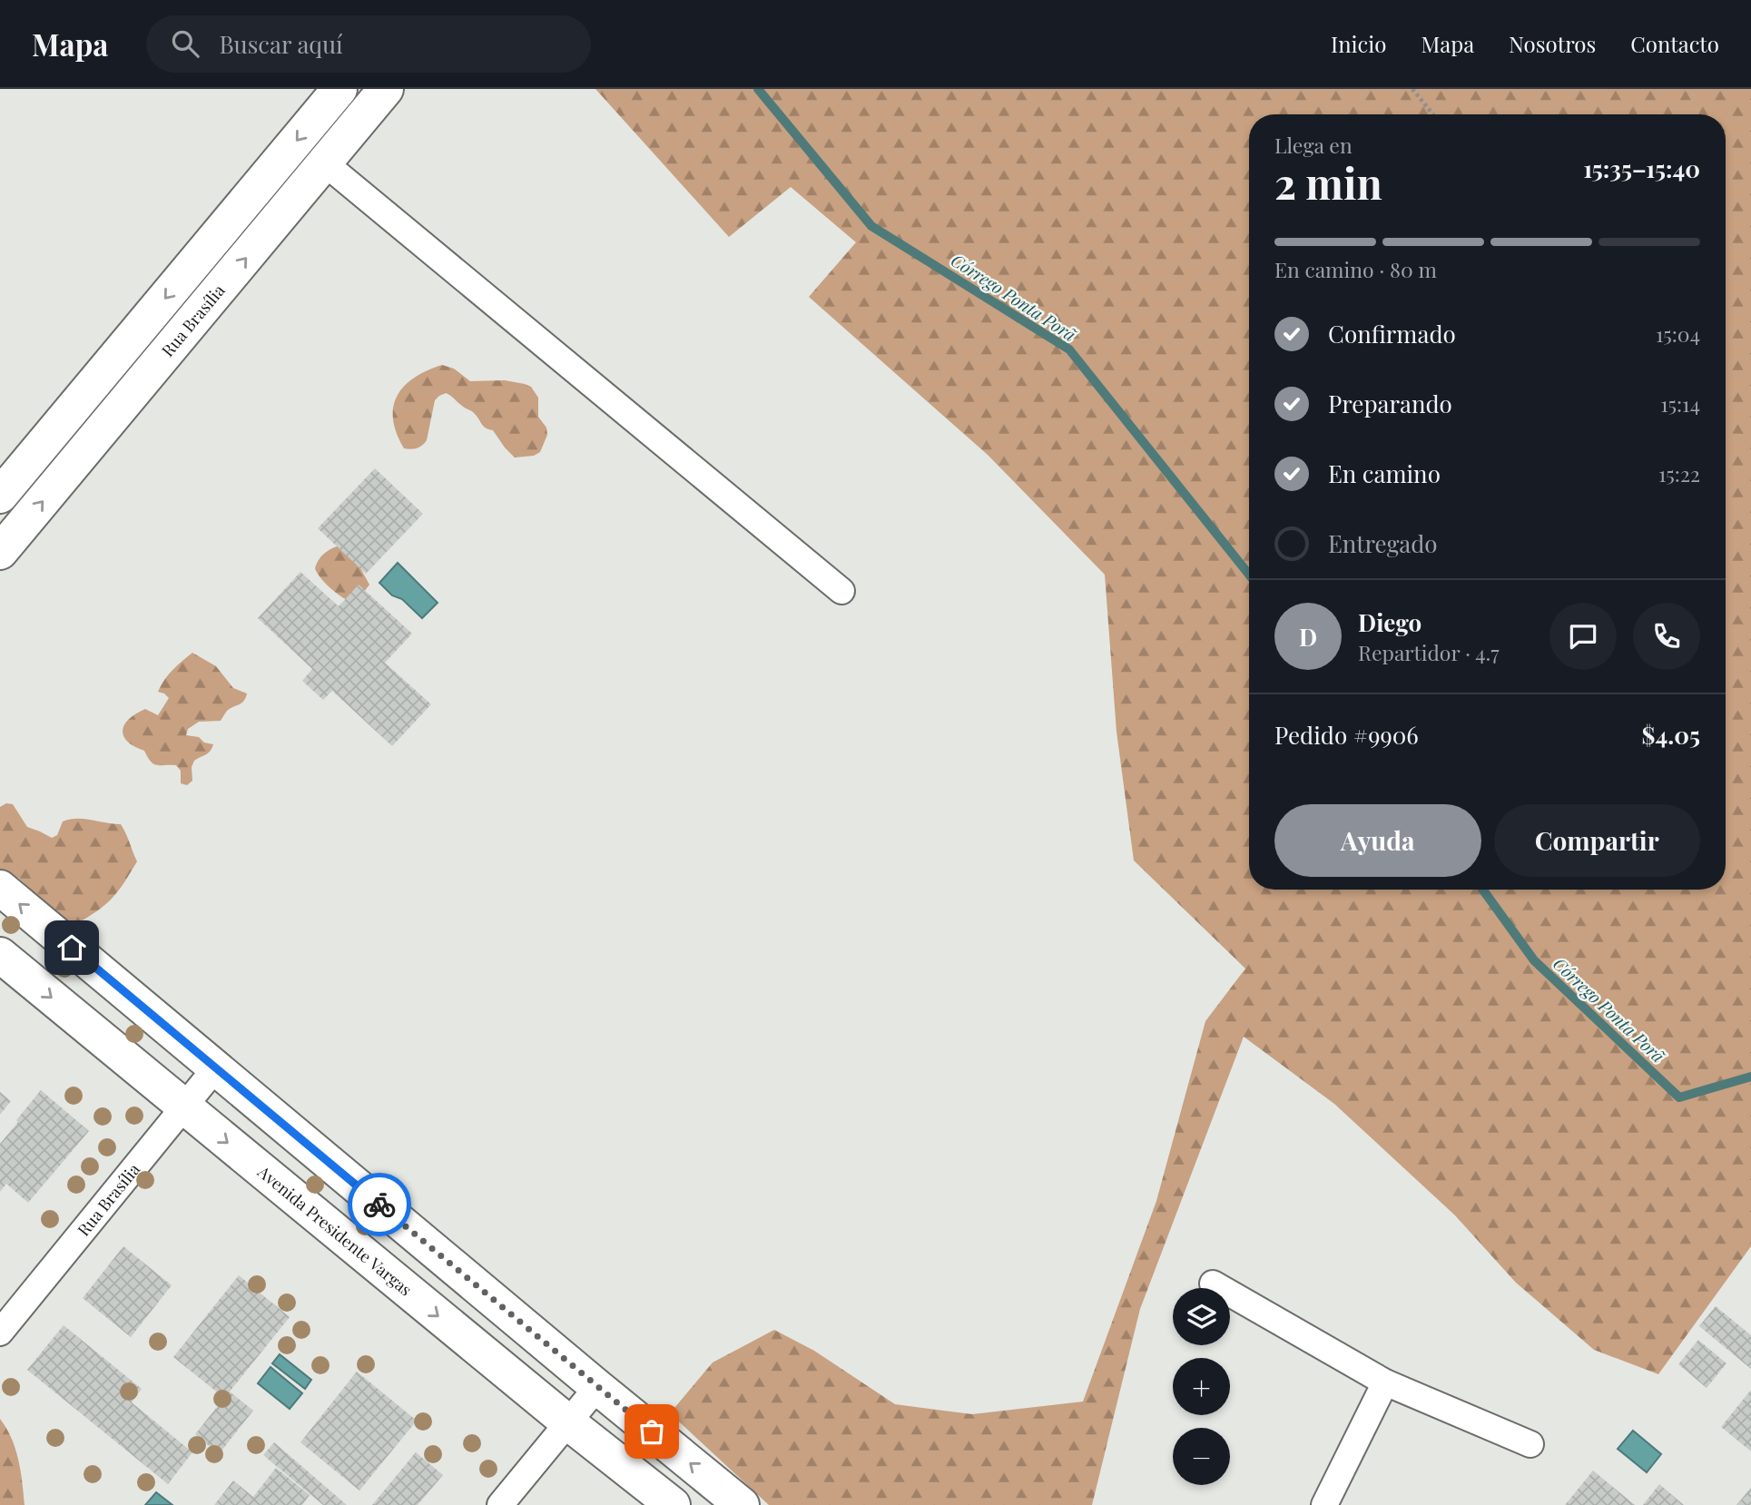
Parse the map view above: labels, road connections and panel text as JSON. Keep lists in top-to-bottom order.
{
  "streets": {
    "main road": ["Rua Brasília", "Avenida Presidente Vargas"]
  },
  "crossings": [
    ["Rua Brasília", "Avenida Presidente Vargas"]
  ],
  "water": ["Córrego Ponta Porã"],
  "page": {
    "header": "Mapa",
    "search": "Buscar aquí",
    "nav": [
      "Inicio",
      "Mapa",
      "Nosotros",
      "Contacto"
    ],
    "heading": ["2 min", "Llega en", "15:35–15:40"],
    "panel": [
      "Diego",
      "Repartidor · 4.7",
      "Pedido #9906",
      "$4.05"
    ],
    "bar": "En camino · 80 m",
    "list": [
      ["Confirmado", "15:04"],
      ["Preparando", "15:14"],
      ["En camino", "15:22"],
      "Entregado"
    ],
    "round": "D",
    "buttons": ["Ayuda", "Compartir"],
    "map_buttons": ["+", "−"]
  }
}
